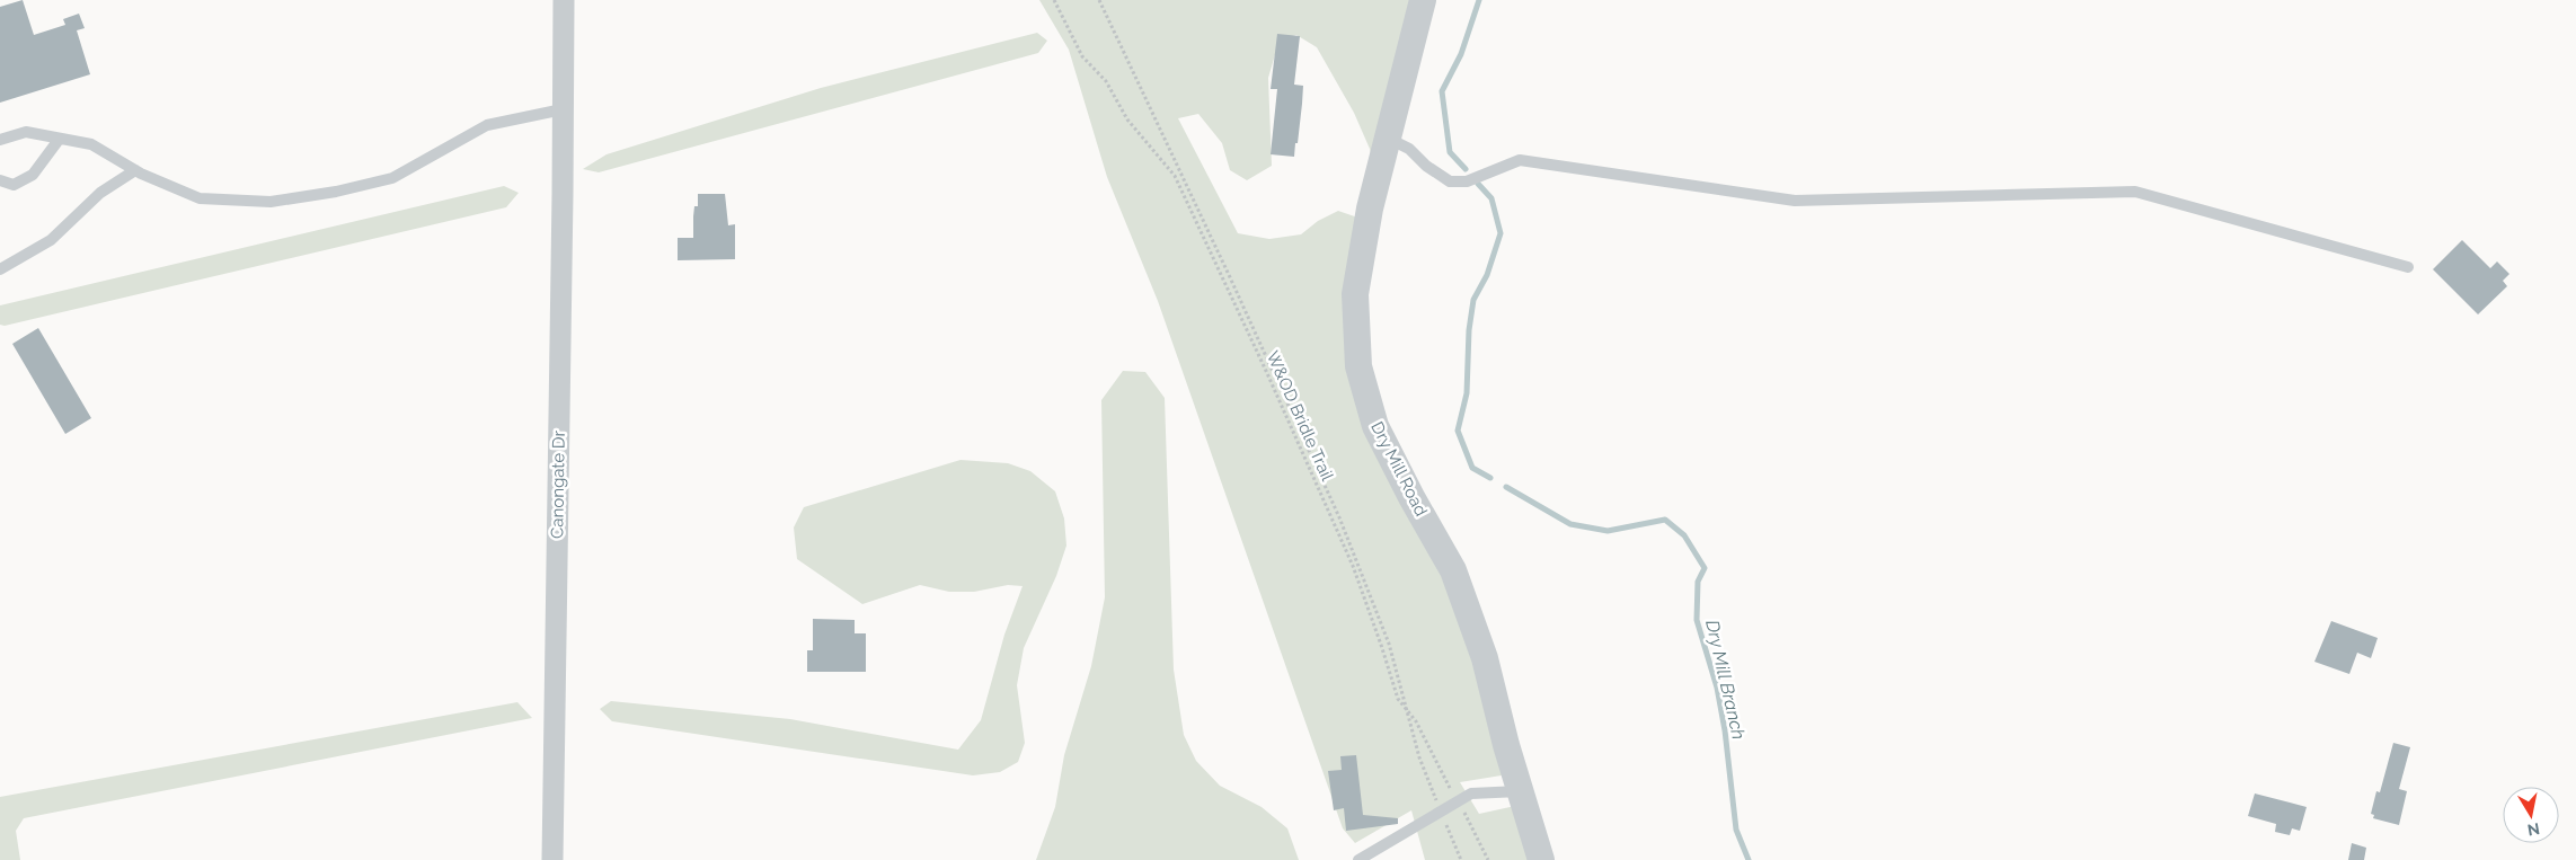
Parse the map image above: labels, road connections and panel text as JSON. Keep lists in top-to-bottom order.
{
  "streets": {
    "street": ["Dry Mill Road", "Canongate Dr"],
    "path": ["W&OD Bridle Trail"]
  },
  "water": ["Dry Mill Branch"],
  "north": "bottom"
}
